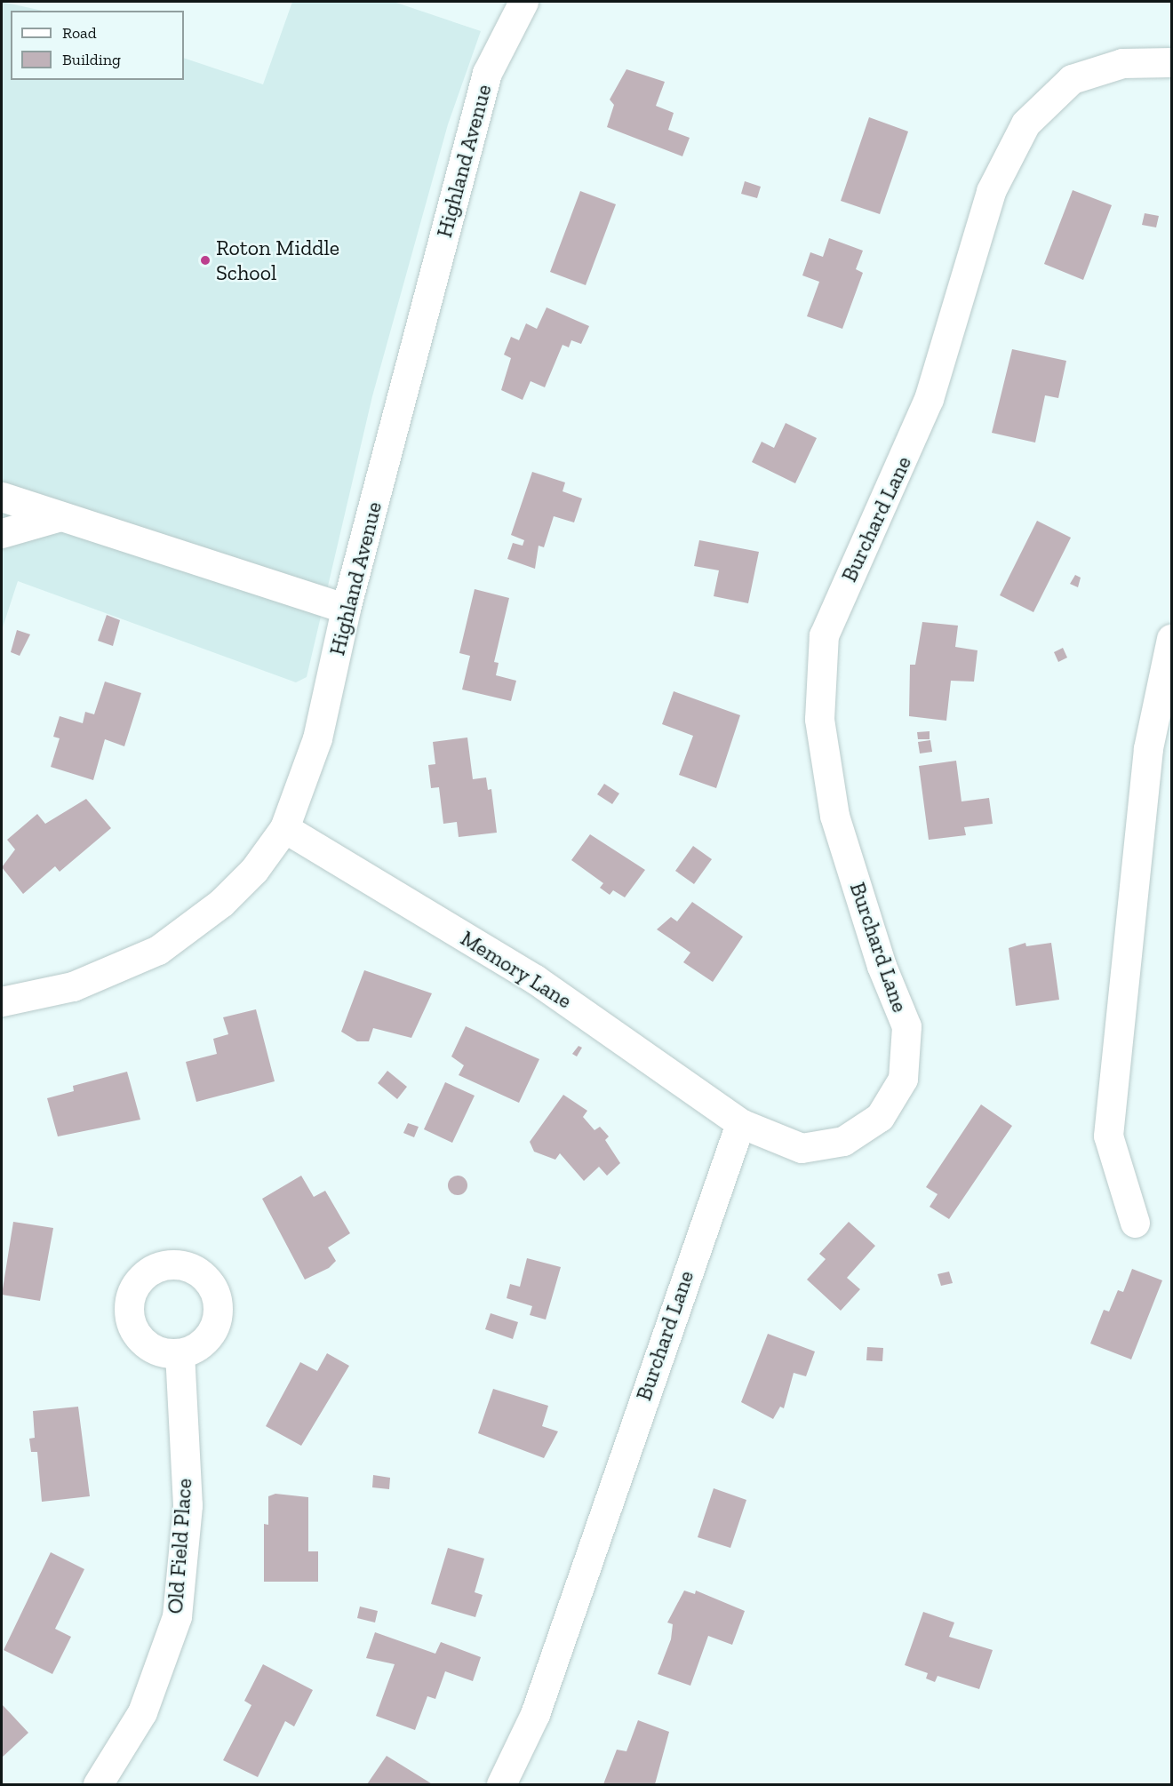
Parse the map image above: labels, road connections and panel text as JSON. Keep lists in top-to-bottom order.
{
  "streets": {
    "street": [
      "Highland Avenue",
      "Burchard Lane",
      "Memory Lane",
      "Old Field Place"
    ]
  },
  "crossings": [
    ["Highland Avenue", "Memory Lane"],
    ["Burchard Lane", "Memory Lane"]
  ],
  "places": ["Roton Middle School"],
  "legend": ["Road", "Building"]
}
